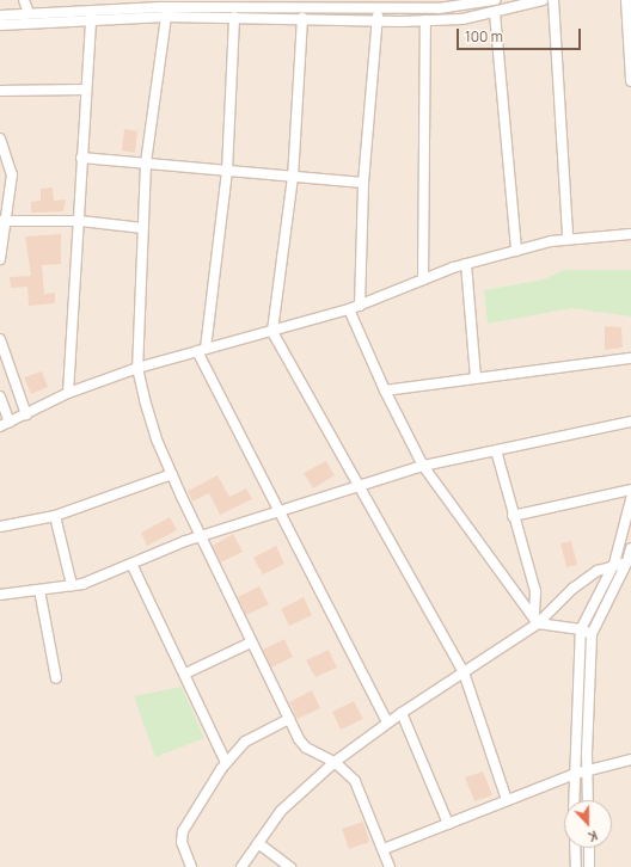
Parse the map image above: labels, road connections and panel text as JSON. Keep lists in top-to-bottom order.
{
  "scale_bar": "100 m",
  "north": "bottom"
}
